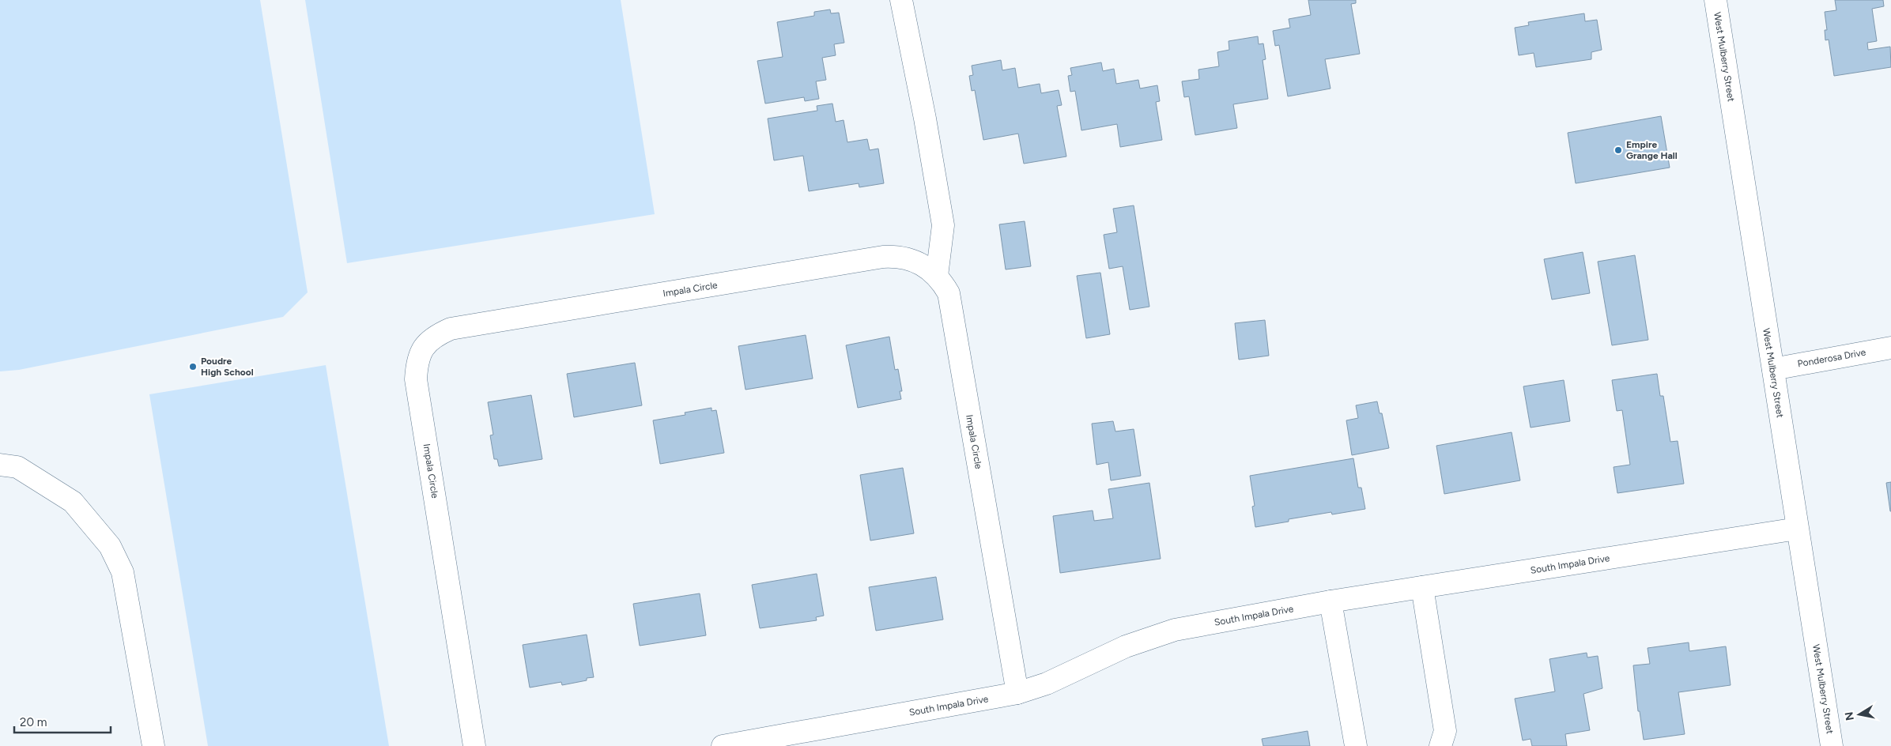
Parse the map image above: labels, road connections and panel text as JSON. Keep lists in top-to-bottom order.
{
  "streets": {
    "street": [
      "West Mulberry Street",
      "Impala Circle",
      "Ponderosa Drive",
      "South Impala Drive"
    ]
  },
  "crossings": [
    ["West Mulberry Street", "Ponderosa Drive"],
    ["West Mulberry Street", "South Impala Drive"],
    ["Impala Circle", "South Impala Drive"]
  ],
  "places": ["Empire Grange Hall", "Poudre High School"],
  "scale_bar": "20 m",
  "north": "left"
}
